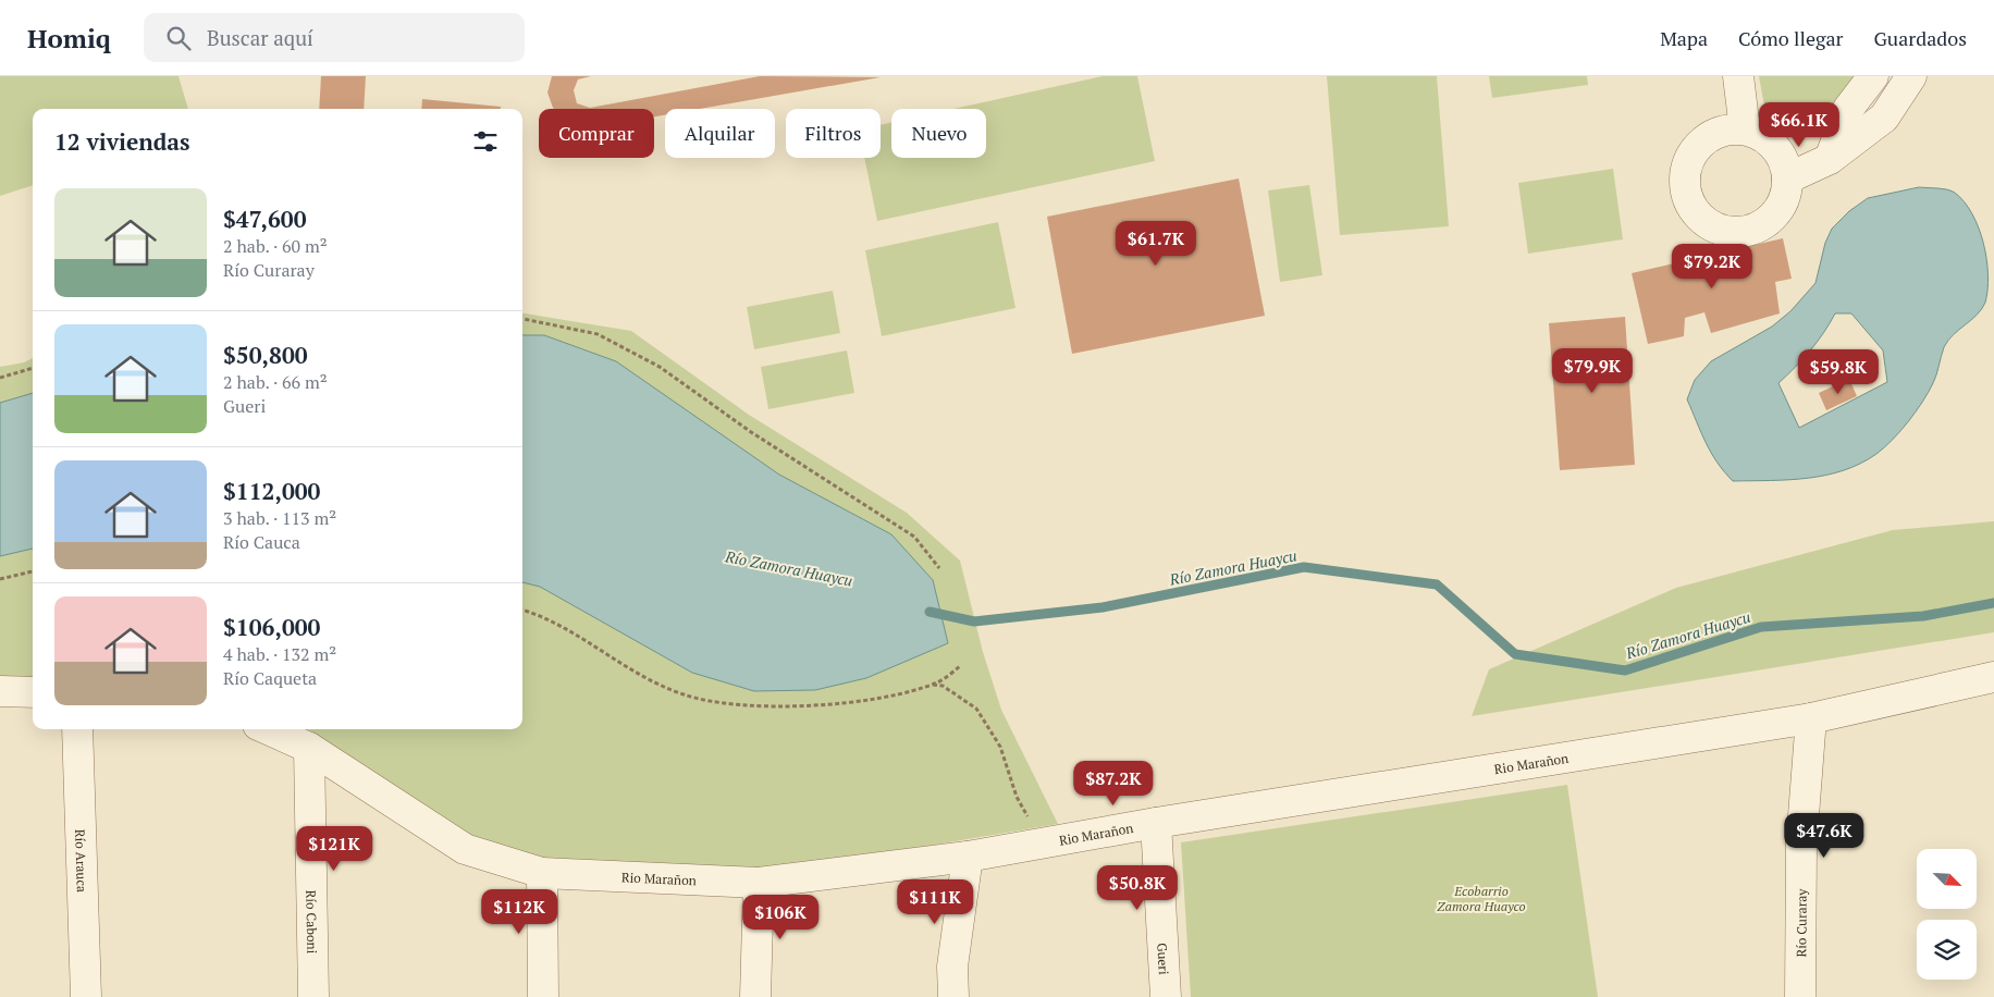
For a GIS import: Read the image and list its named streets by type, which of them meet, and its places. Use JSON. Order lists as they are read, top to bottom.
{
  "streets": {
    "street": [
      "Rio Marañon",
      "Río Arauca",
      "Río Caboni",
      "Río Curaray",
      "Gueri"
    ]
  },
  "crossings": [
    ["Rio Marañon", "Río Caboni"],
    ["Rio Marañon", "Río Curaray"],
    ["Rio Marañon", "Gueri"]
  ],
  "water": ["Río Zamora Huaycu"],
  "parks": ["Ecobarrio Zamora Huayco"],
  "north": "bottom right",
  "page": {
    "header": "Homiq",
    "search": "Buscar aquí",
    "nav": ["Mapa", "Cómo llegar", "Guardados"],
    "price": [
      "$66.1K",
      "$61.7K",
      "$79.2K",
      "$79.9K",
      "$59.8K",
      "$87.2K",
      "$47.6K",
      "$121K",
      "$50.8K",
      "$111K",
      "$112K",
      "$106K"
    ],
    "chip": [
      "Comprar",
      "Alquilar",
      "Filtros",
      "Nuevo"
    ],
    "heading": "12 viviendas",
    "list": [
      {
        "name": "$47,600",
        "note": "2 hab. · 60 m² · Río Curaray"
      },
      {
        "name": "$50,800",
        "note": "2 hab. · 66 m² · Gueri"
      },
      {
        "name": "$112,000",
        "note": "3 hab. · 113 m² · Río Cauca"
      },
      {
        "name": "$106,000",
        "note": "4 hab. · 132 m² · Río Caqueta"
      }
    ]
  }
}
